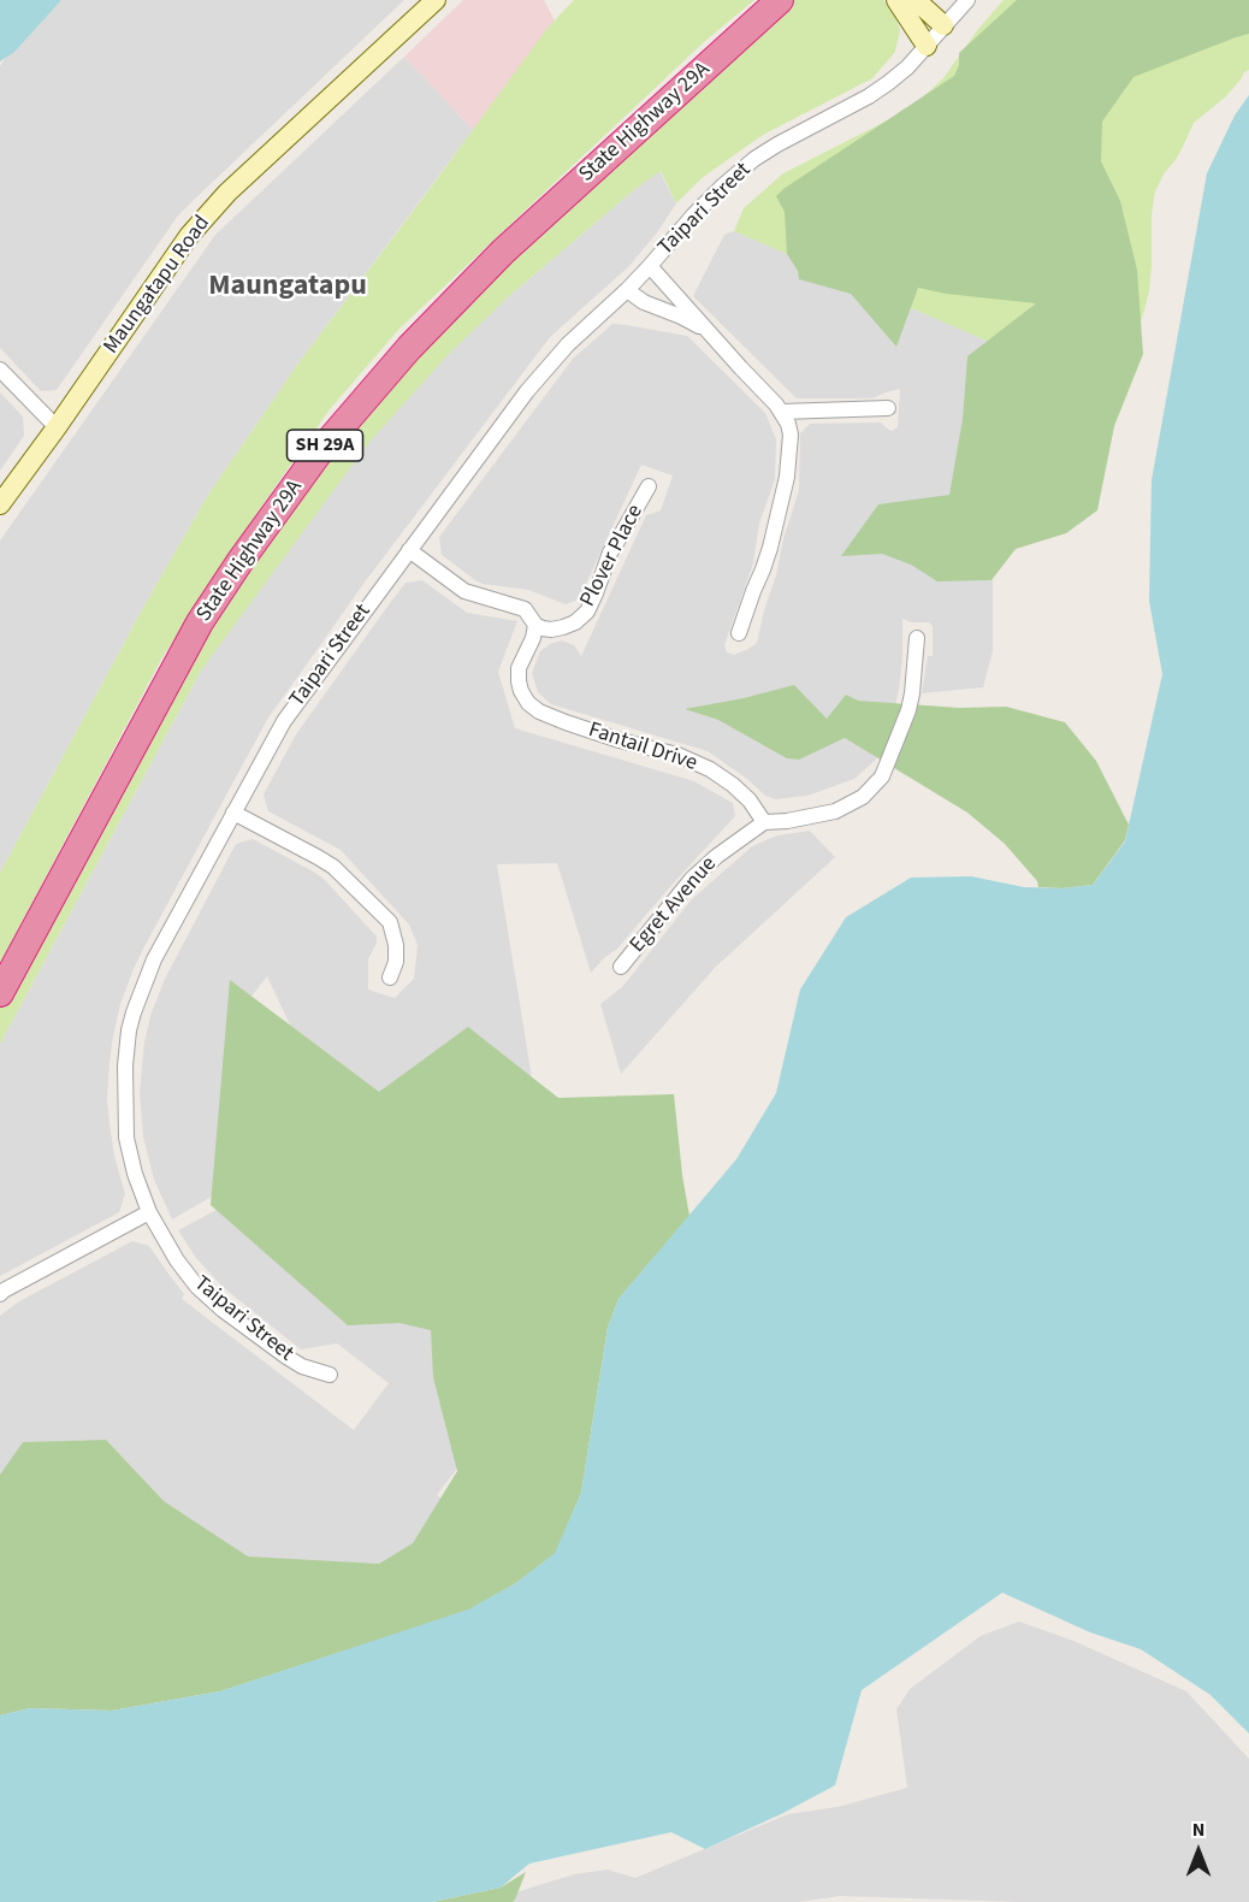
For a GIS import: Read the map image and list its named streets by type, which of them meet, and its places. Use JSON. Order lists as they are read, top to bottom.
{
  "streets": {
    "highway": ["State Highway 29A", "SH 29A"],
    "street": [
      "Taipari Street",
      "Maungatapu Road",
      "Plover Place",
      "Fantail Drive",
      "Egret Avenue"
    ]
  },
  "crossings": [
    ["Plover Place", "Fantail Drive"],
    ["Fantail Drive", "Egret Avenue"]
  ],
  "districts": ["Maungatapu"],
  "north": "top"
}
